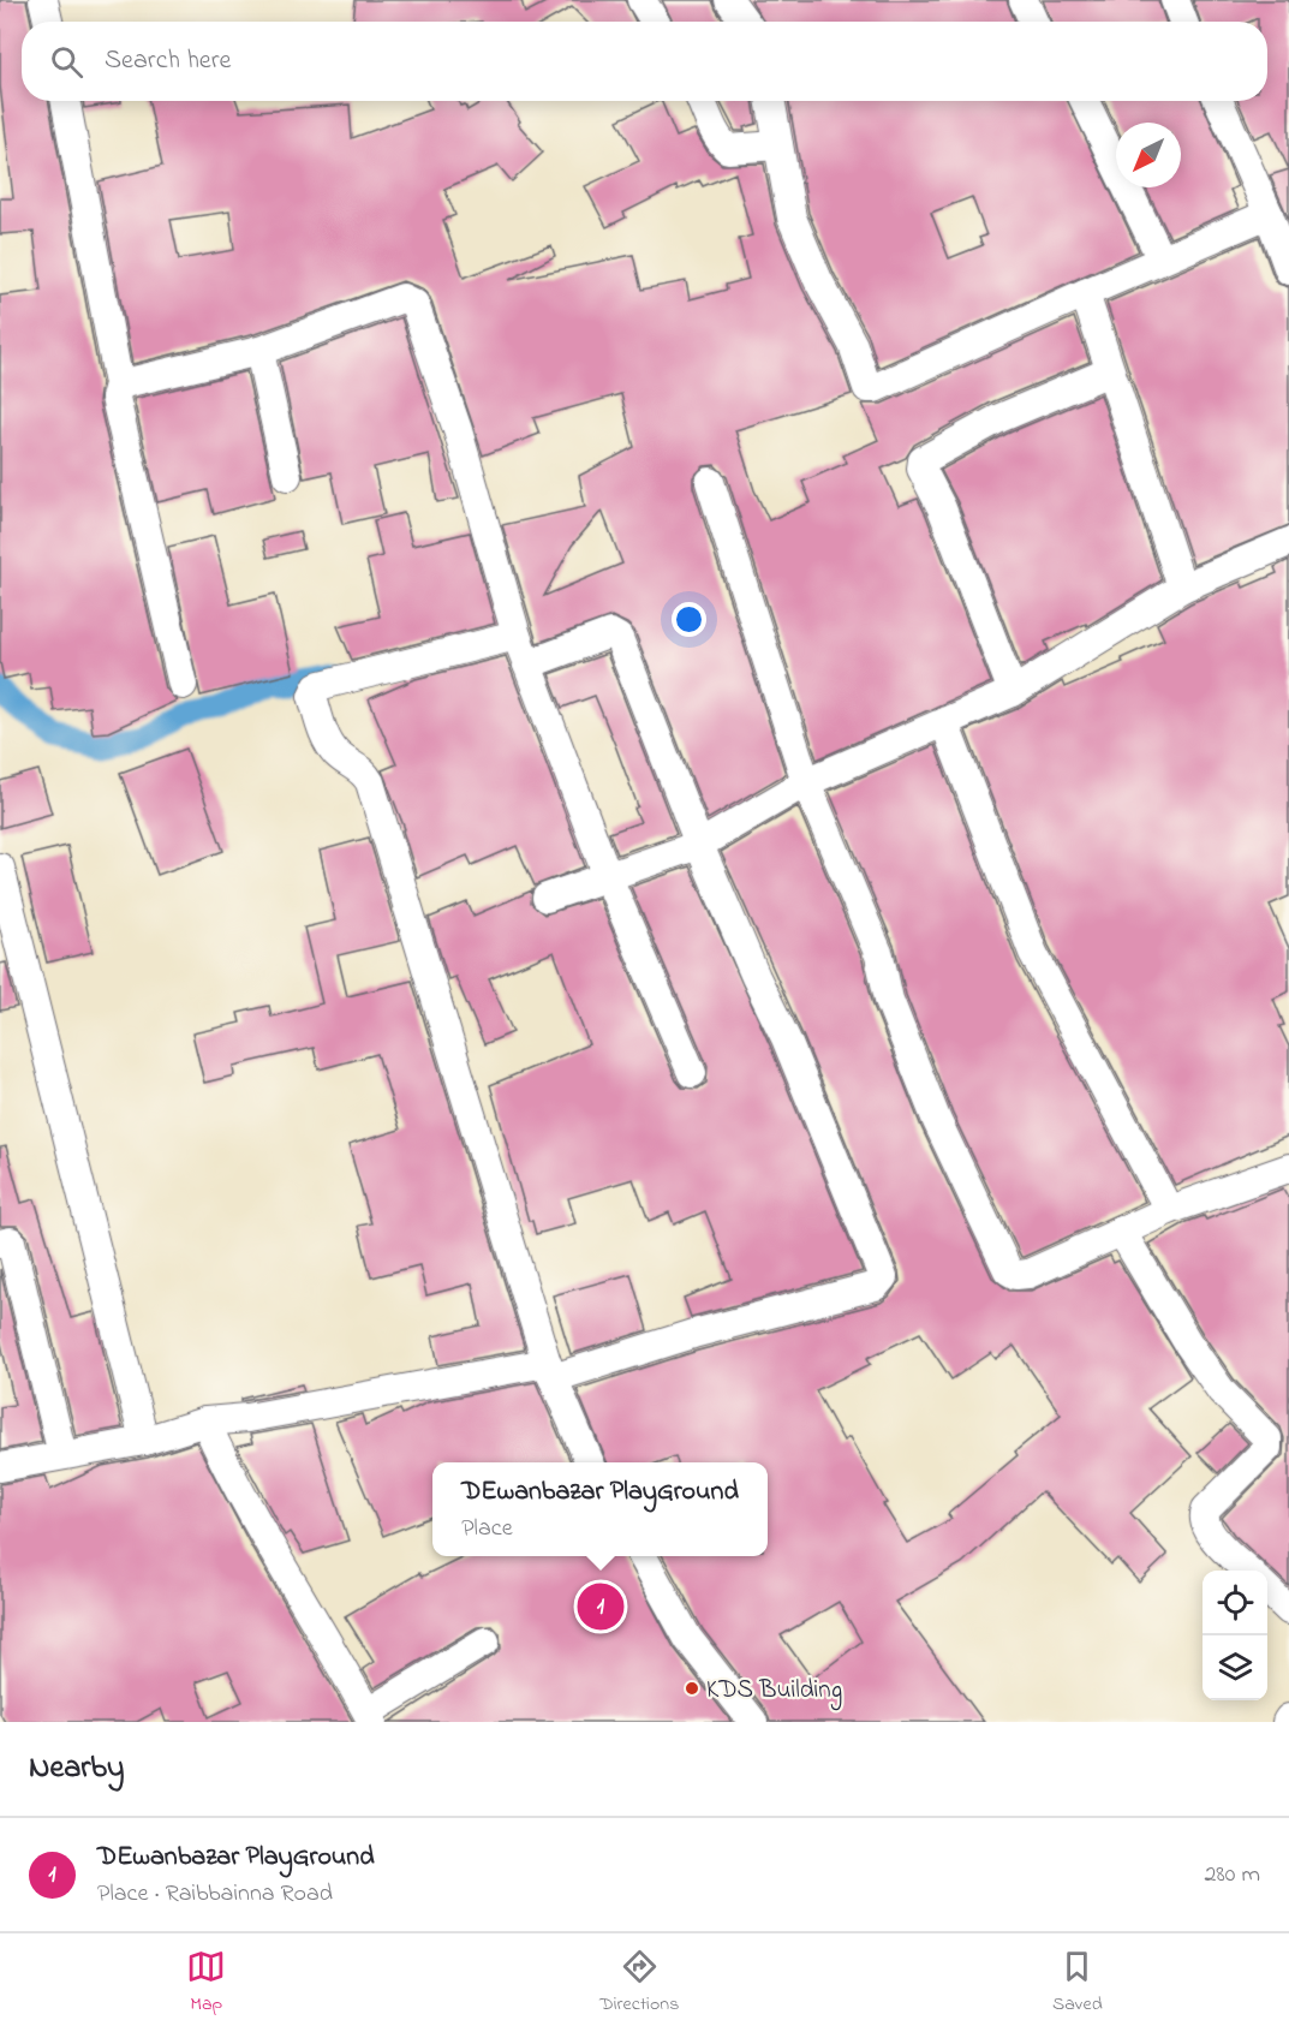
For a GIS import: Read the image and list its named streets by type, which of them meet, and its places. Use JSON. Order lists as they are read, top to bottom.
{
  "places": ["KDS Building"],
  "north": "bottom left",
  "page": {
    "search": "Search here",
    "popup": ["DEwanbazar PlayGround", "Place"],
    "pins": "1",
    "heading": "Nearby",
    "list": [
      {
        "mark": "1",
        "name": "DEwanbazar PlayGround",
        "note": "Place · Raibbainna Road",
        "value": "280 m"
      }
    ],
    "nav": ["Map", "Directions", "Saved"]
  }
}
